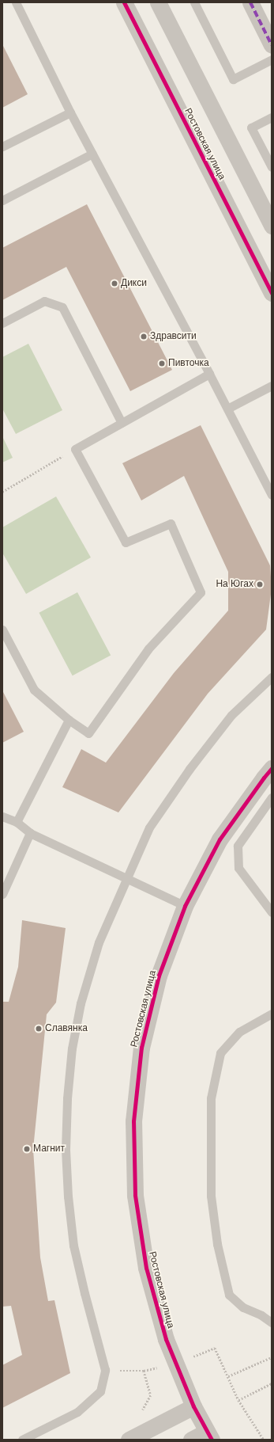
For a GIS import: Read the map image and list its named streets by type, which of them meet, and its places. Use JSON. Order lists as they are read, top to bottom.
{
  "streets": {
    "street": ["Ростовская улица"]
  },
  "places": [
    "Дикси",
    "Здравсити",
    "Пивточка",
    "На Югах",
    "Славянка",
    "Магнит"
  ]
}
